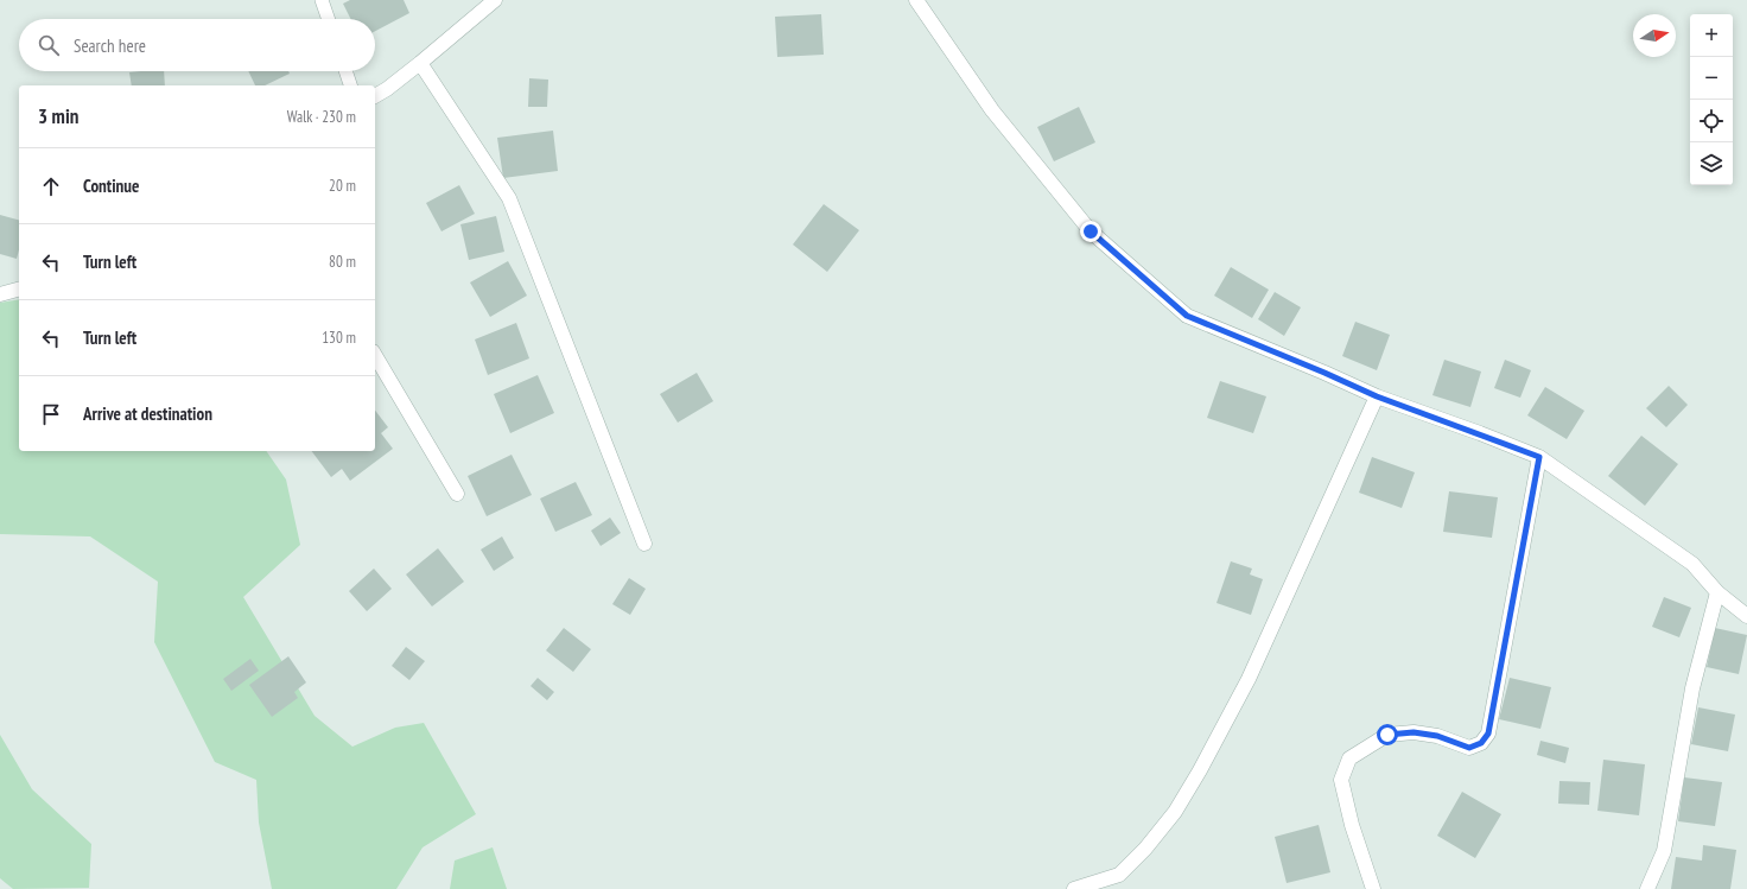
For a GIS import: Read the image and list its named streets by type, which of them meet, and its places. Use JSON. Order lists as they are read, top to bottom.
{
  "north": "right",
  "page": {
    "map_buttons": ["+", "−"],
    "search": "Search here",
    "heading": ["3 min", "Walk · 230 m"],
    "list": [
      ["Continue", "20 m"],
      ["Turn left", "80 m"],
      ["Turn left", "130 m"],
      "Arrive at destination"
    ]
  }
}
